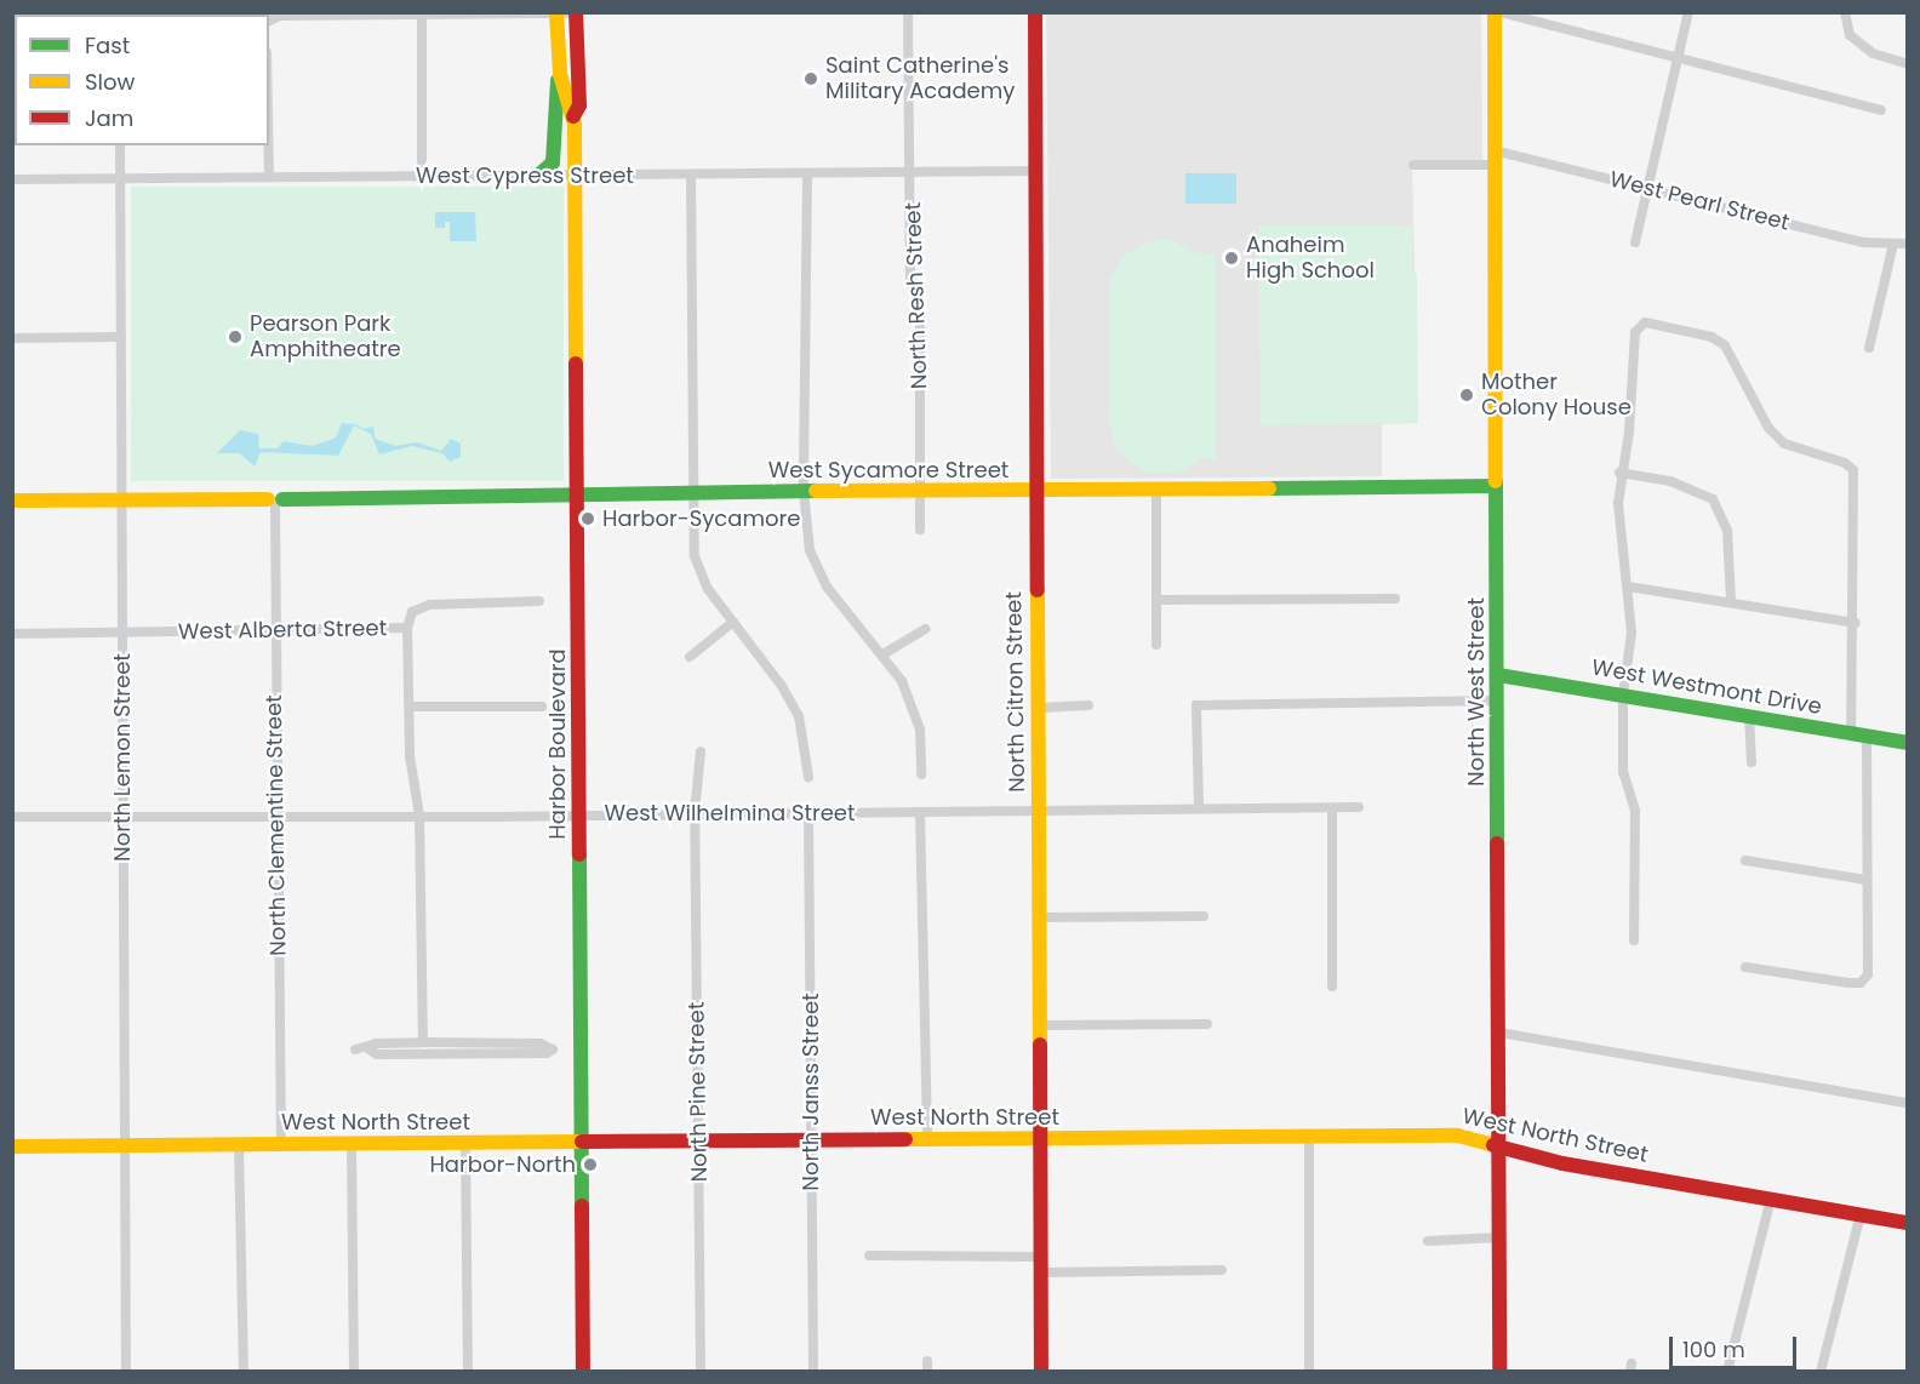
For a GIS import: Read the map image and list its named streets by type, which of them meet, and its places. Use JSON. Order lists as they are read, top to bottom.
{
  "streets": {
    "street": [
      "West Cypress Street",
      "West Pearl Street",
      "North Resh Street",
      "West Sycamore Street",
      "West Alberta Street",
      "West Westmont Drive",
      "North Citron Street",
      "North West Street",
      "Harbor Boulevard",
      "North Lemon Street",
      "West Wilhelmina Street",
      "North Clementine Street",
      "North Pine Street",
      "North Janss Street",
      "West North Street"
    ]
  },
  "crossings": [
    ["West Cypress Street", "North Resh Street"],
    ["West Cypress Street", "North Citron Street"],
    ["West Cypress Street", "Harbor Boulevard"],
    ["West Cypress Street", "North Lemon Street"],
    ["West Pearl Street", "North West Street"],
    ["North Resh Street", "West Sycamore Street"],
    ["West Sycamore Street", "North Citron Street"],
    ["West Sycamore Street", "North West Street"],
    ["West Sycamore Street", "Harbor Boulevard"],
    ["West Sycamore Street", "North Lemon Street"],
    ["West Sycamore Street", "North Clementine Street"],
    ["West Alberta Street", "North Lemon Street"],
    ["West Alberta Street", "North Clementine Street"],
    ["West Westmont Drive", "North West Street"],
    ["North Citron Street", "West Wilhelmina Street"],
    ["North Citron Street", "West North Street"],
    ["North West Street", "West North Street"],
    ["Harbor Boulevard", "West Wilhelmina Street"],
    ["Harbor Boulevard", "West North Street"],
    ["North Lemon Street", "West Wilhelmina Street"],
    ["North Lemon Street", "West North Street"],
    ["West Wilhelmina Street", "North Clementine Street"],
    ["West Wilhelmina Street", "North Pine Street"],
    ["West Wilhelmina Street", "North Janss Street"],
    ["North Clementine Street", "West North Street"],
    ["North Pine Street", "West North Street"],
    ["North Janss Street", "West North Street"]
  ],
  "places": [
    "Saint Catherine's Military Academy",
    "Anaheim High School",
    "Pearson Park Amphitheatre",
    "Mother Colony House",
    "Harbor-Sycamore",
    "Harbor-North"
  ],
  "legend": ["Fast", "Slow", "Jam"],
  "scale_bar": "100 m"
}
